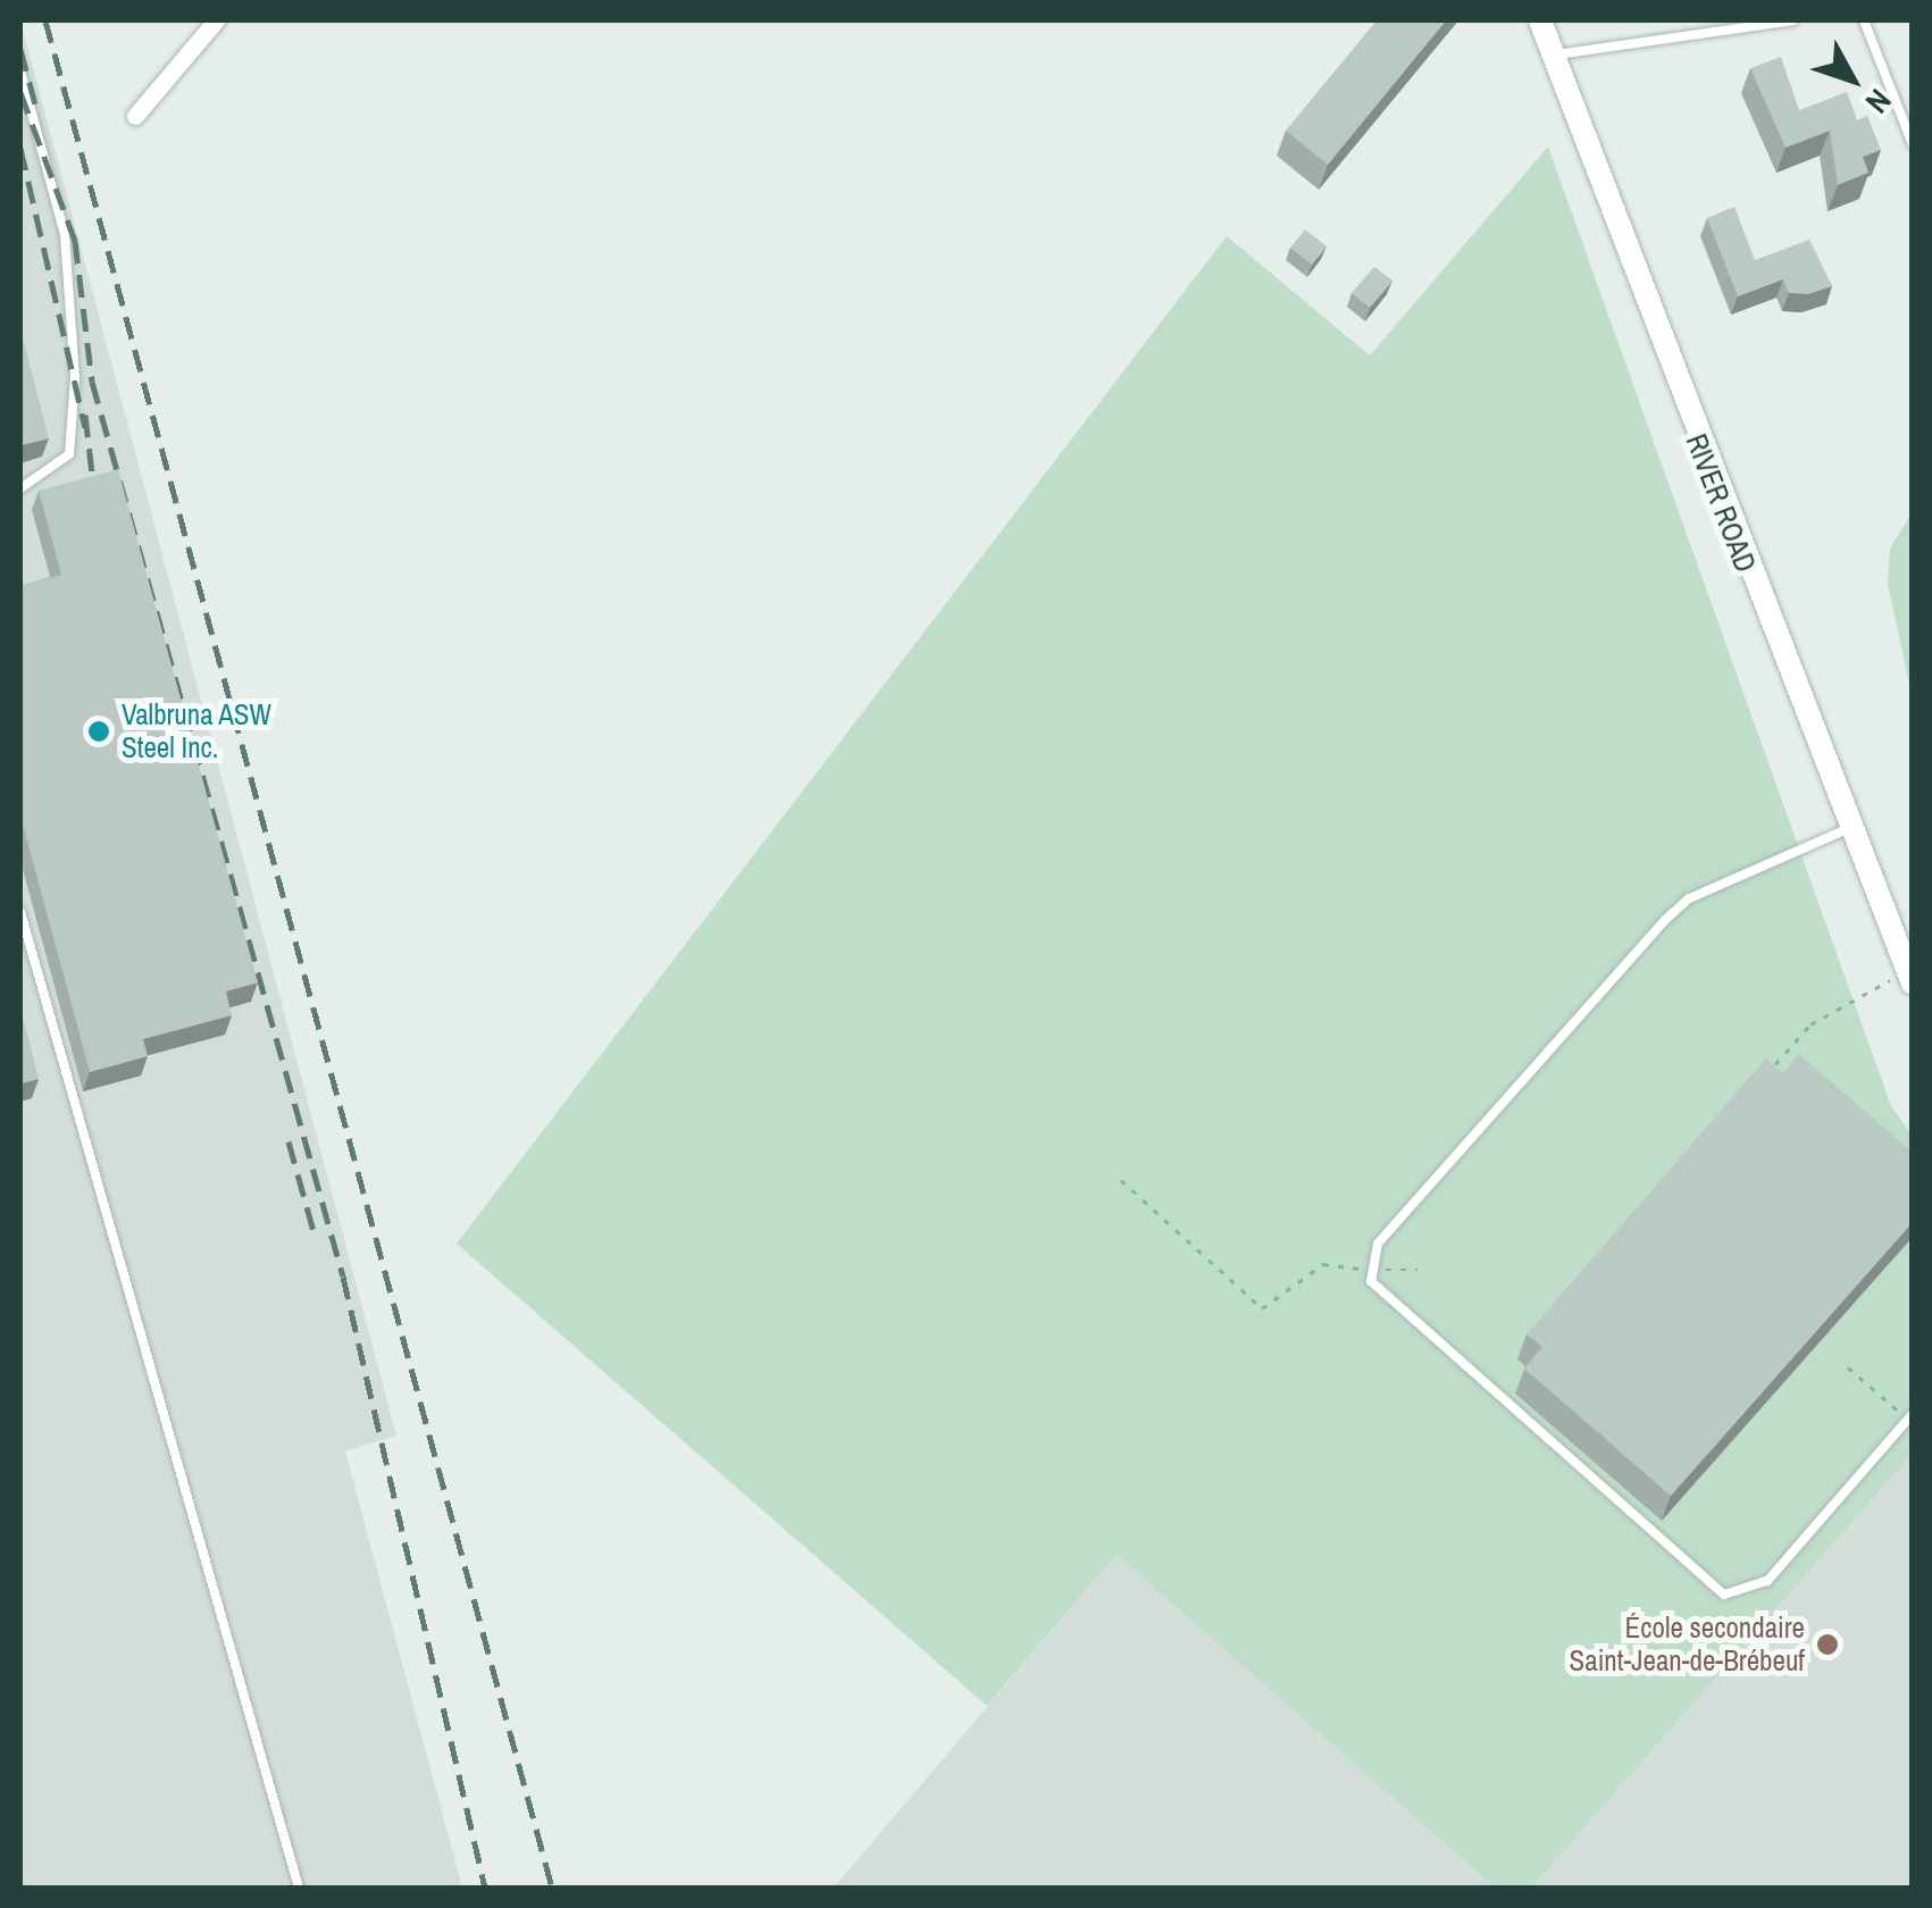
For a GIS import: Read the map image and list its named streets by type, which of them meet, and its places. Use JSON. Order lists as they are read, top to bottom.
{
  "streets": {
    "street": ["RIVER ROAD"]
  },
  "places": ["Valbruna ASW Steel Inc.", "École secondaire Saint-Jean-de-Brébeuf"],
  "north": "bottom right"
}
